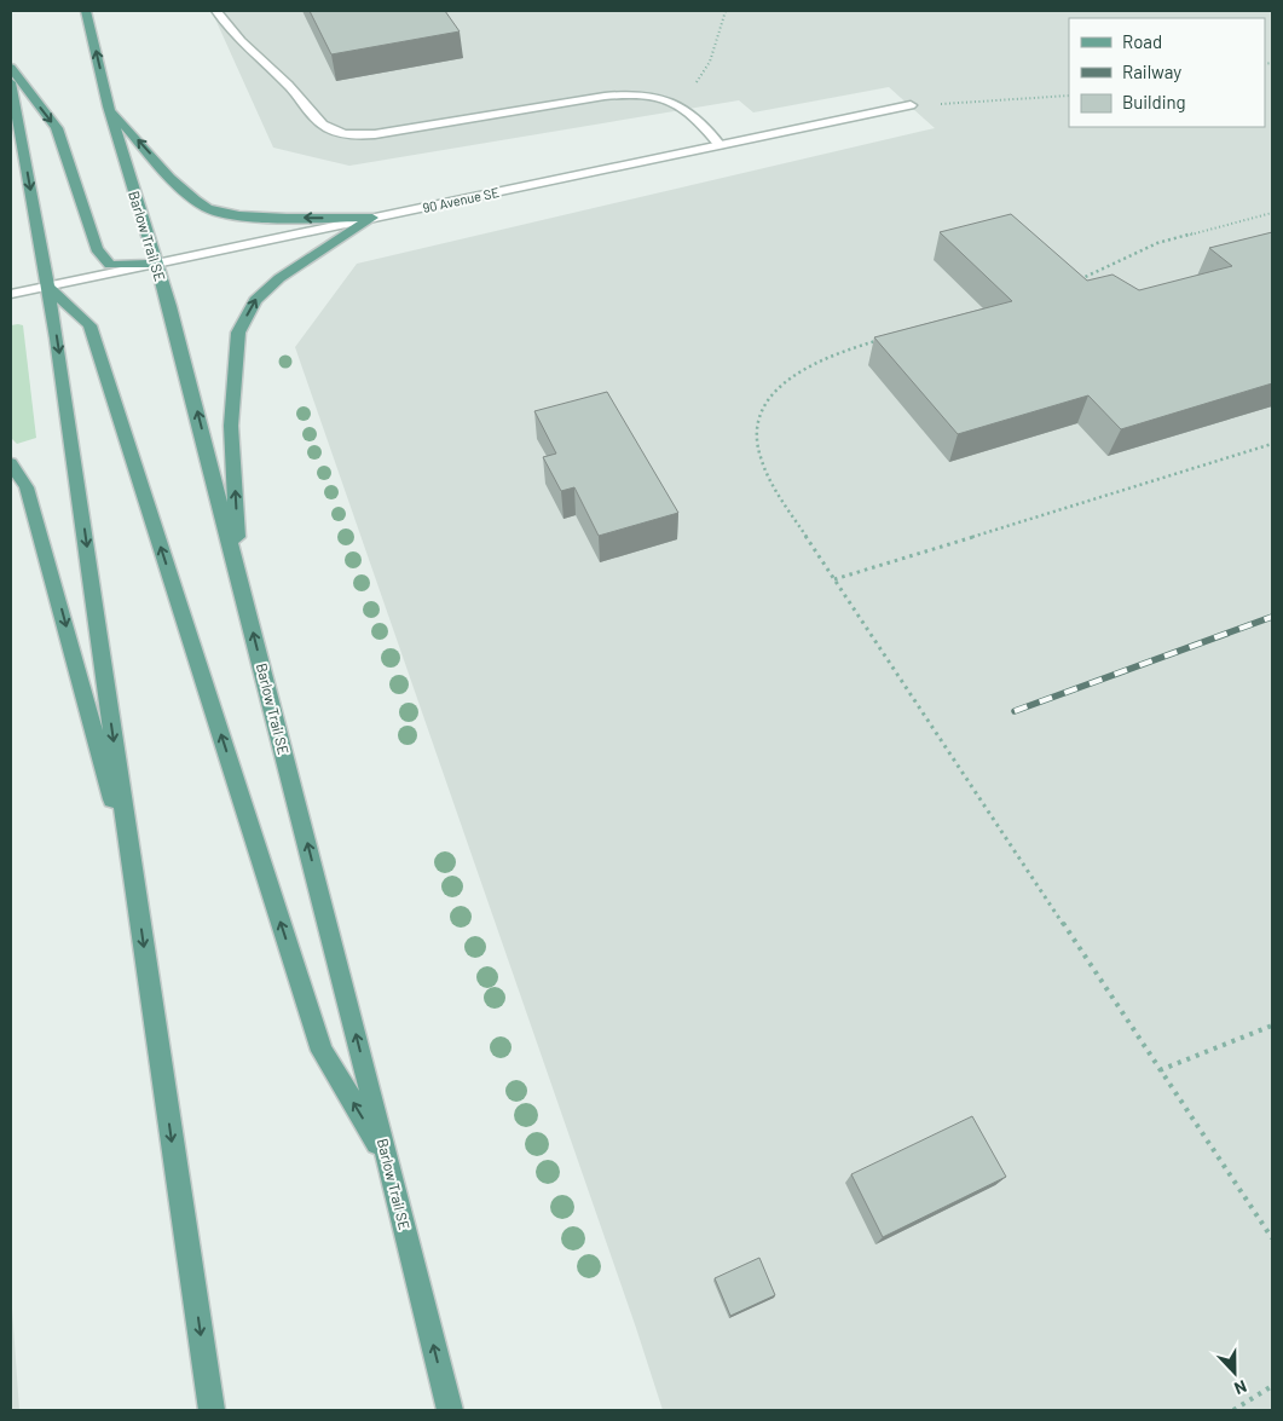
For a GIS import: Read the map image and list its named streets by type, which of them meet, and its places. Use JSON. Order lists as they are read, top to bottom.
{
  "streets": {
    "main road": ["Barlow Trail SE"],
    "street": ["90 Avenue SE"]
  },
  "crossings": [
    ["90 Avenue SE", "Barlow Trail SE"]
  ],
  "legend": ["Road", "Railway", "Building"],
  "north": "bottom"
}
